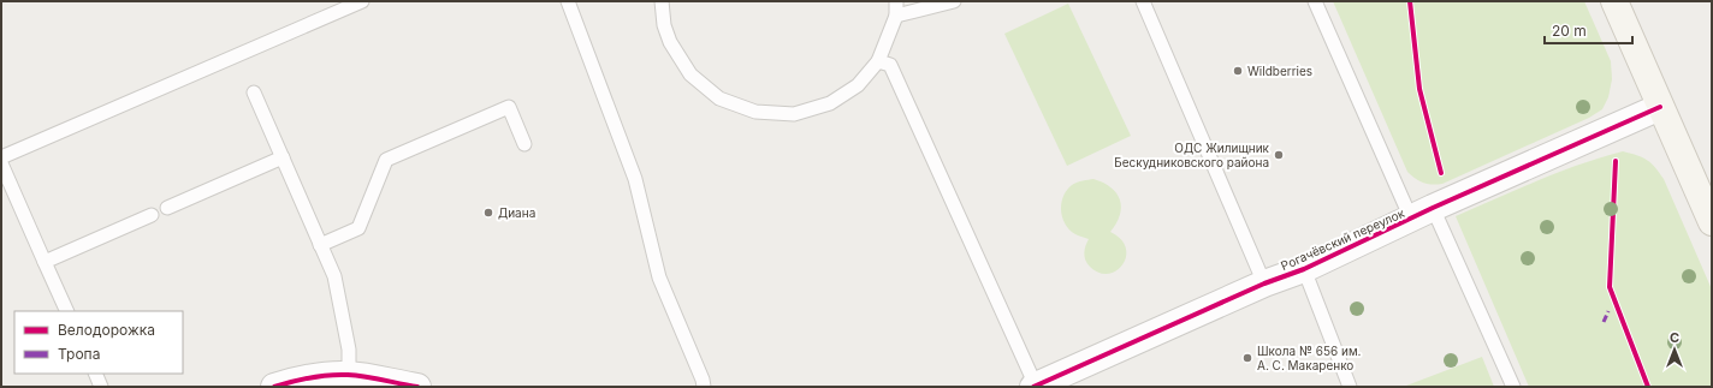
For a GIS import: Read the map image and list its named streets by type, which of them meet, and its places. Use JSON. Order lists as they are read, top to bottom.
{
  "streets": {
    "street": ["Рогачёвский переулок"]
  },
  "places": [
    "Wildberries",
    "ОДС Жилищник Бескудниковского района",
    "Диана",
    "Школа № 656 им. А. С. Макаренко"
  ],
  "legend": ["Велодорожка", "Тропа"],
  "scale_bar": "20 m",
  "north": "top"
}
